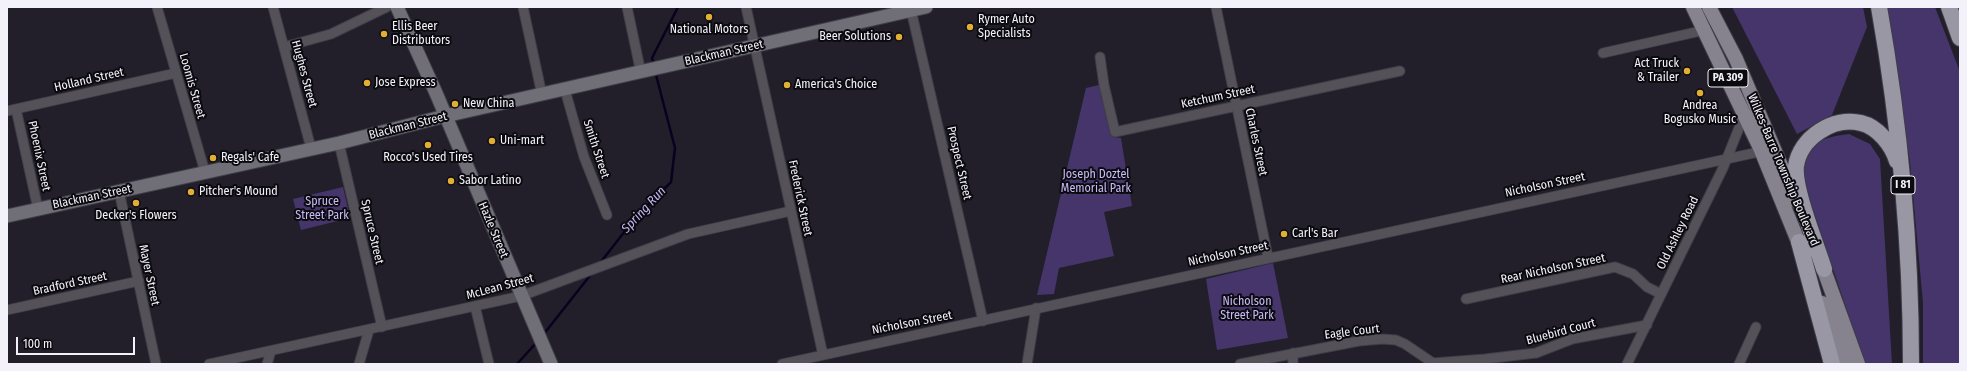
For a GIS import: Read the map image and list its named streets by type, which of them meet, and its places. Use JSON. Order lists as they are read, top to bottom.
{
  "streets": {
    "highway": ["I 81"],
    "main road": [
      "Blackman Street",
      "PA 309",
      "Wilkes-Barre Township Boulevard",
      "Hazle Street"
    ],
    "street": [
      "Hughes Street",
      "Holland Street",
      "Loomis Street",
      "Ketchum Street",
      "Charles Street",
      "Smith Street",
      "Phoenix Street",
      "Prospect Street",
      "Nicholson Street",
      "Frederick Street",
      "Spruce Street",
      "Old Ashley Road",
      "Rear Nicholson Street",
      "Mayer Street",
      "Bradford Street",
      "McLean Street",
      "Eagle Court",
      "Bluebird Court"
    ]
  },
  "crossings": [
    ["Blackman Street", "Hughes Street"],
    ["Blackman Street", "Loomis Street"],
    ["Blackman Street", "Smith Street"],
    ["Blackman Street", "Phoenix Street"],
    ["Blackman Street", "Prospect Street"],
    ["Blackman Street", "Frederick Street"],
    ["Blackman Street", "Hazle Street"],
    ["Blackman Street", "Spruce Street"],
    ["Blackman Street", "Mayer Street"],
    ["PA 309", "Wilkes-Barre Township Boulevard"],
    ["Holland Street", "Loomis Street"],
    ["Holland Street", "Phoenix Street"],
    ["Ketchum Street", "Charles Street"],
    ["Charles Street", "Nicholson Street"],
    ["Prospect Street", "Nicholson Street"],
    ["Wilkes-Barre Township Boulevard", "Nicholson Street"],
    ["Wilkes-Barre Township Boulevard", "Old Ashley Road"],
    ["Nicholson Street", "Frederick Street"],
    ["Nicholson Street", "Old Ashley Road"],
    ["Frederick Street", "McLean Street"],
    ["Hazle Street", "McLean Street"],
    ["Spruce Street", "McLean Street"],
    ["Old Ashley Road", "Rear Nicholson Street"],
    ["Old Ashley Road", "Bluebird Court"],
    ["Mayer Street", "Bradford Street"],
    ["Eagle Court", "Bluebird Court"]
  ],
  "water": ["Spring Run"],
  "parks": ["Joseph Doztel Memorial Park", "Spruce Street Park", "Nicholson Street Park"],
  "places": [
    "National Motors",
    "Rymer Auto Specialists",
    "Ellis Beer Distributors",
    "Beer Solutions",
    "Act Truck & Trailer",
    "Jose Express",
    "America's Choice",
    "Andrea Bogusko Music",
    "New China",
    "Uni-mart",
    "Rocco's Used Tires",
    "Regals' Cafe",
    "Sabor Latino",
    "Pitcher's Mound",
    "Decker's Flowers",
    "Carl's Bar"
  ],
  "scale_bar": "100 m"
}
